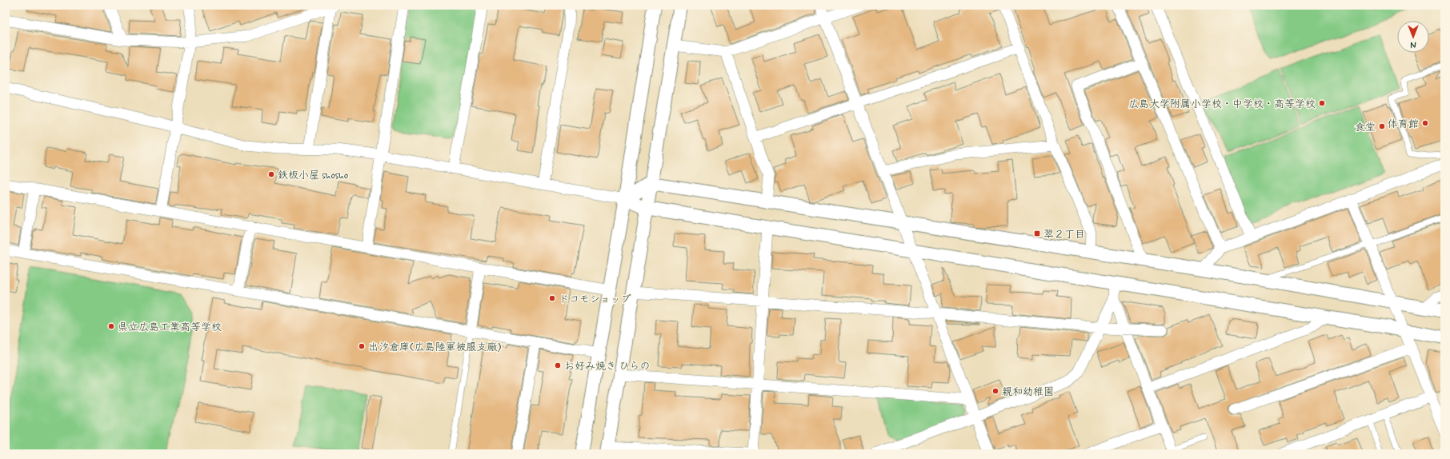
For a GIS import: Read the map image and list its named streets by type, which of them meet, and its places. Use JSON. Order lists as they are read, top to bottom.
{
  "places": {
    "other": [
      "広島大学附属小学校・中学校・高等学校",
      "体育館",
      "食堂",
      "鉄板小屋 shosho",
      "ドコモショップ",
      "県立広島工業高等学校",
      "出汐倉庫(広島陸軍被服支廠)",
      "お好み焼き ひらの",
      "親和幼稚園"
    ],
    "transit": ["翠２丁目"]
  },
  "north": "bottom"
}
